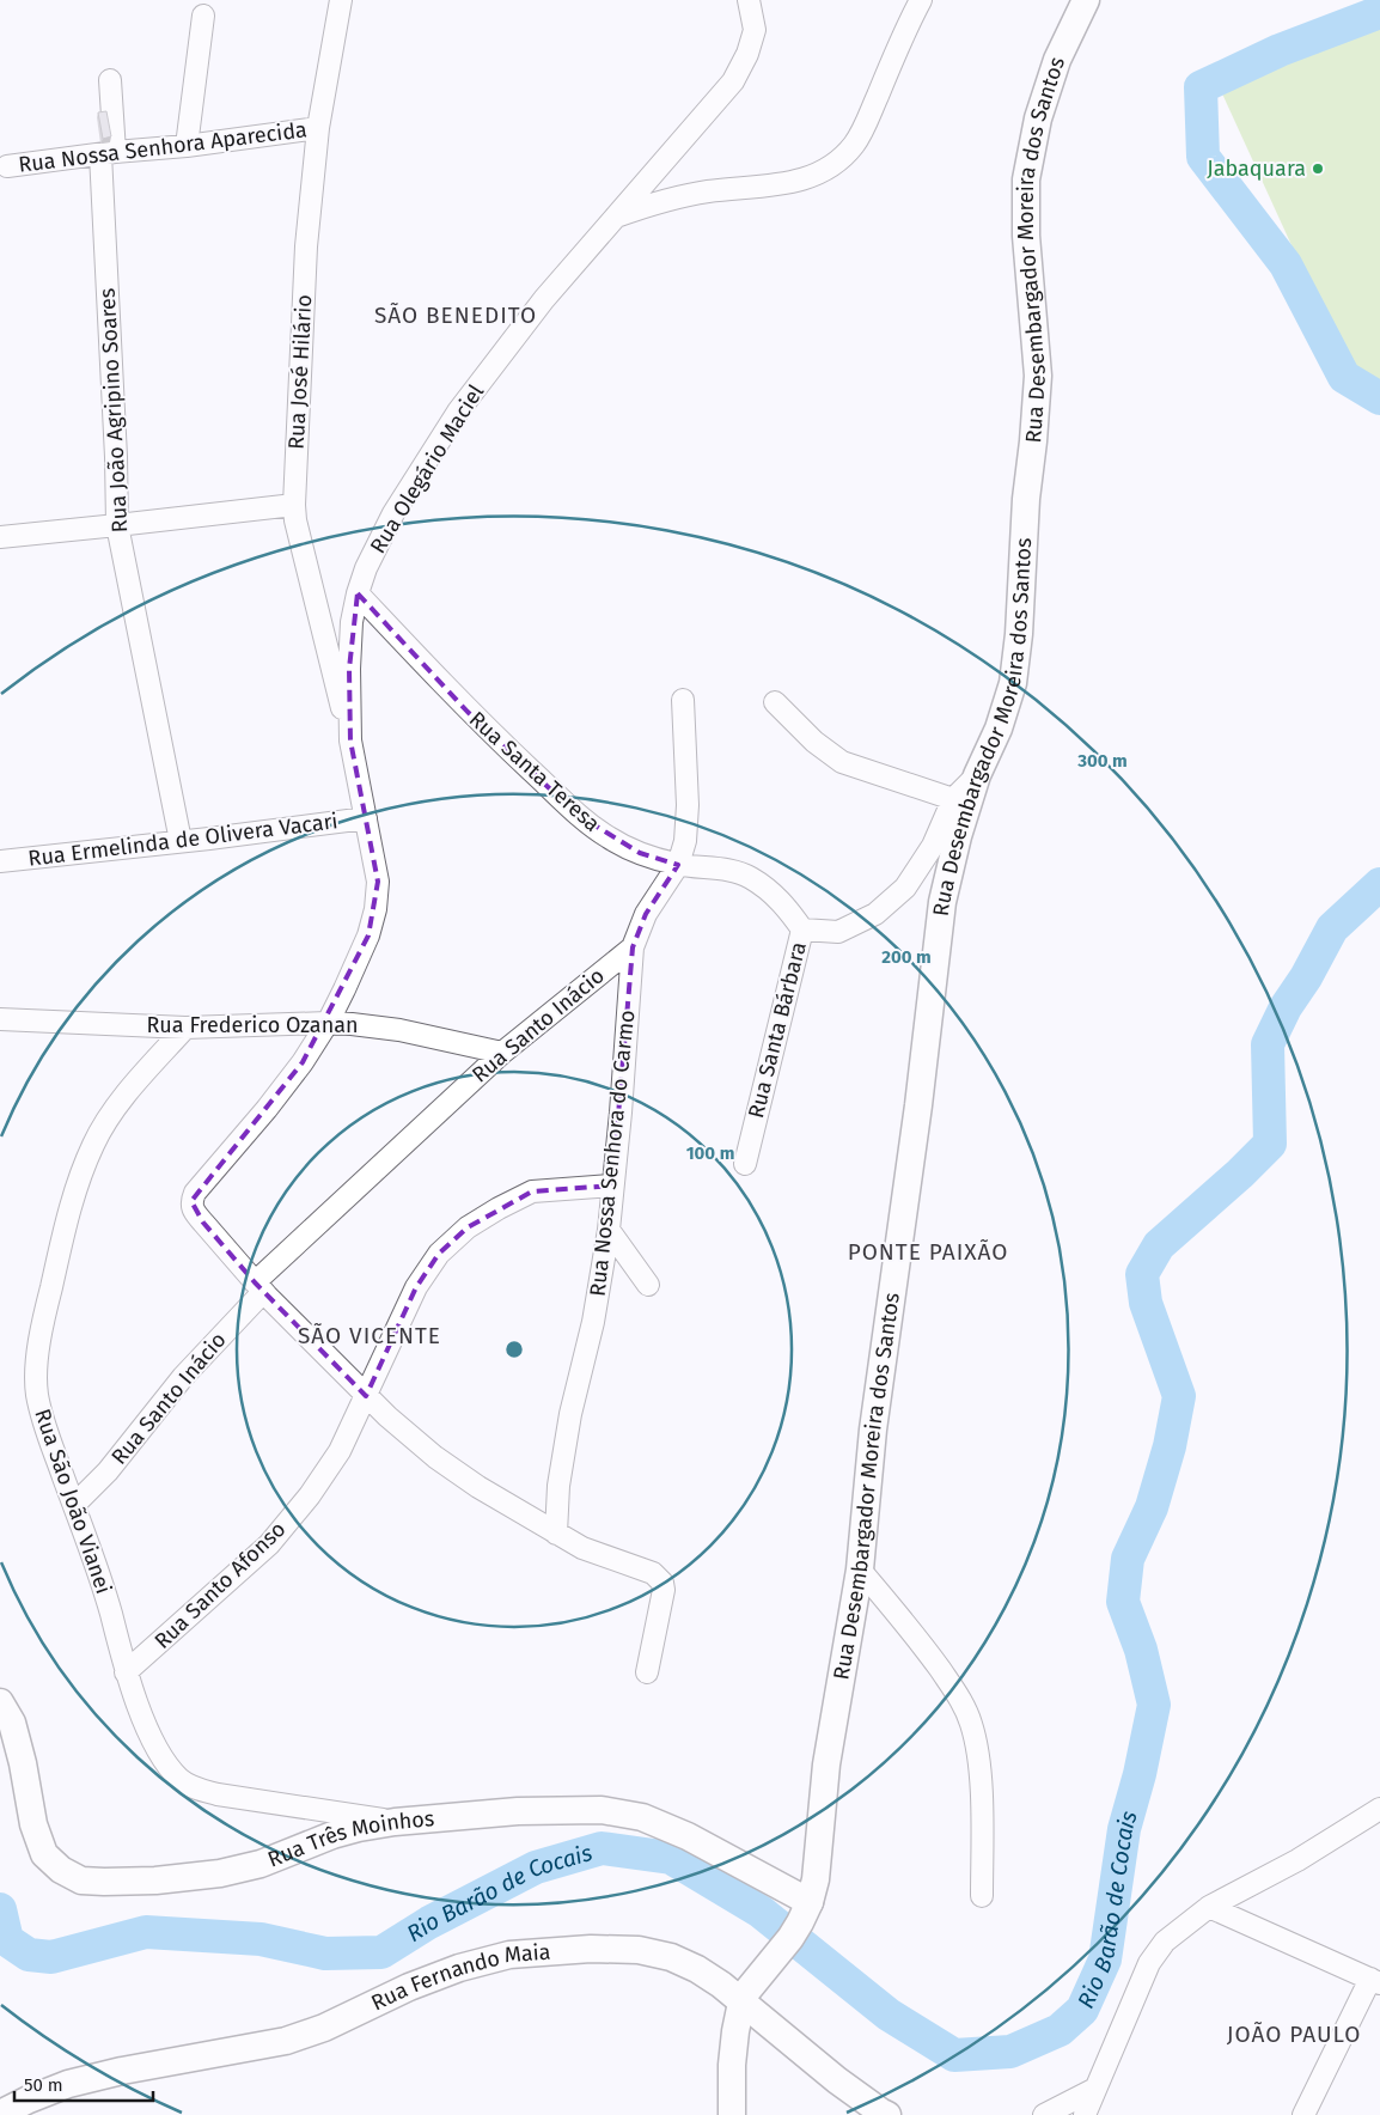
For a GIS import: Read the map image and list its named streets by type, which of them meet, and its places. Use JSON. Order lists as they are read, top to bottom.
{
  "streets": {
    "street": [
      "Rua Nossa Senhora Aparecida",
      "Rua Desembargador Moreira dos Santos",
      "Rua José Hilário",
      "Rua João Agripino Soares",
      "Rua Olegário Maciel",
      "Rua Santa Teresa",
      "Rua Ermelinda de Olivera Vacari",
      "Rua Frederico Ozanan",
      "Rua Santo Inácio",
      "Rua Santa Bárbara",
      "Rua Nossa Senhora do Carmo",
      "Rua São João Vianei",
      "Rua Santo Afonso",
      "Rua Três Moinhos",
      "Rua Fernando Maia"
    ]
  },
  "crossings": [
    ["Rua Nossa Senhora Aparecida", "Rua José Hilário"],
    ["Rua Nossa Senhora Aparecida", "Rua João Agripino Soares"],
    ["Rua Desembargador Moreira dos Santos", "Rua Três Moinhos"],
    ["Rua Desembargador Moreira dos Santos", "Rua Fernando Maia"],
    ["Rua José Hilário", "Rua Olegário Maciel"],
    ["Rua João Agripino Soares", "Rua Ermelinda de Olivera Vacari"],
    ["Rua Olegário Maciel", "Rua Santa Teresa"],
    ["Rua Olegário Maciel", "Rua Ermelinda de Olivera Vacari"],
    ["Rua Olegário Maciel", "Rua Frederico Ozanan"],
    ["Rua Olegário Maciel", "Rua Santo Inácio"],
    ["Rua Santa Teresa", "Rua Santo Inácio"],
    ["Rua Santa Teresa", "Rua Santa Bárbara"],
    ["Rua Frederico Ozanan", "Rua Santo Inácio"],
    ["Rua Frederico Ozanan", "Rua São João Vianei"],
    ["Rua Santo Inácio", "Rua Nossa Senhora do Carmo"],
    ["Rua Santo Inácio", "Rua São João Vianei"],
    ["Rua Nossa Senhora do Carmo", "Rua Santo Afonso"],
    ["Rua São João Vianei", "Rua Santo Afonso"],
    ["Rua São João Vianei", "Rua Três Moinhos"]
  ],
  "districts": [
    "SÃO BENEDITO",
    "PONTE PAIXÃO",
    "SÃO VICENTE",
    "JOÃO PAULO"
  ],
  "water": ["Rio Barão de Cocais"],
  "places": ["Jabaquara"],
  "scale_bar": "50 m",
  "rings": ["300 m", "200 m", "100 m"]
}
